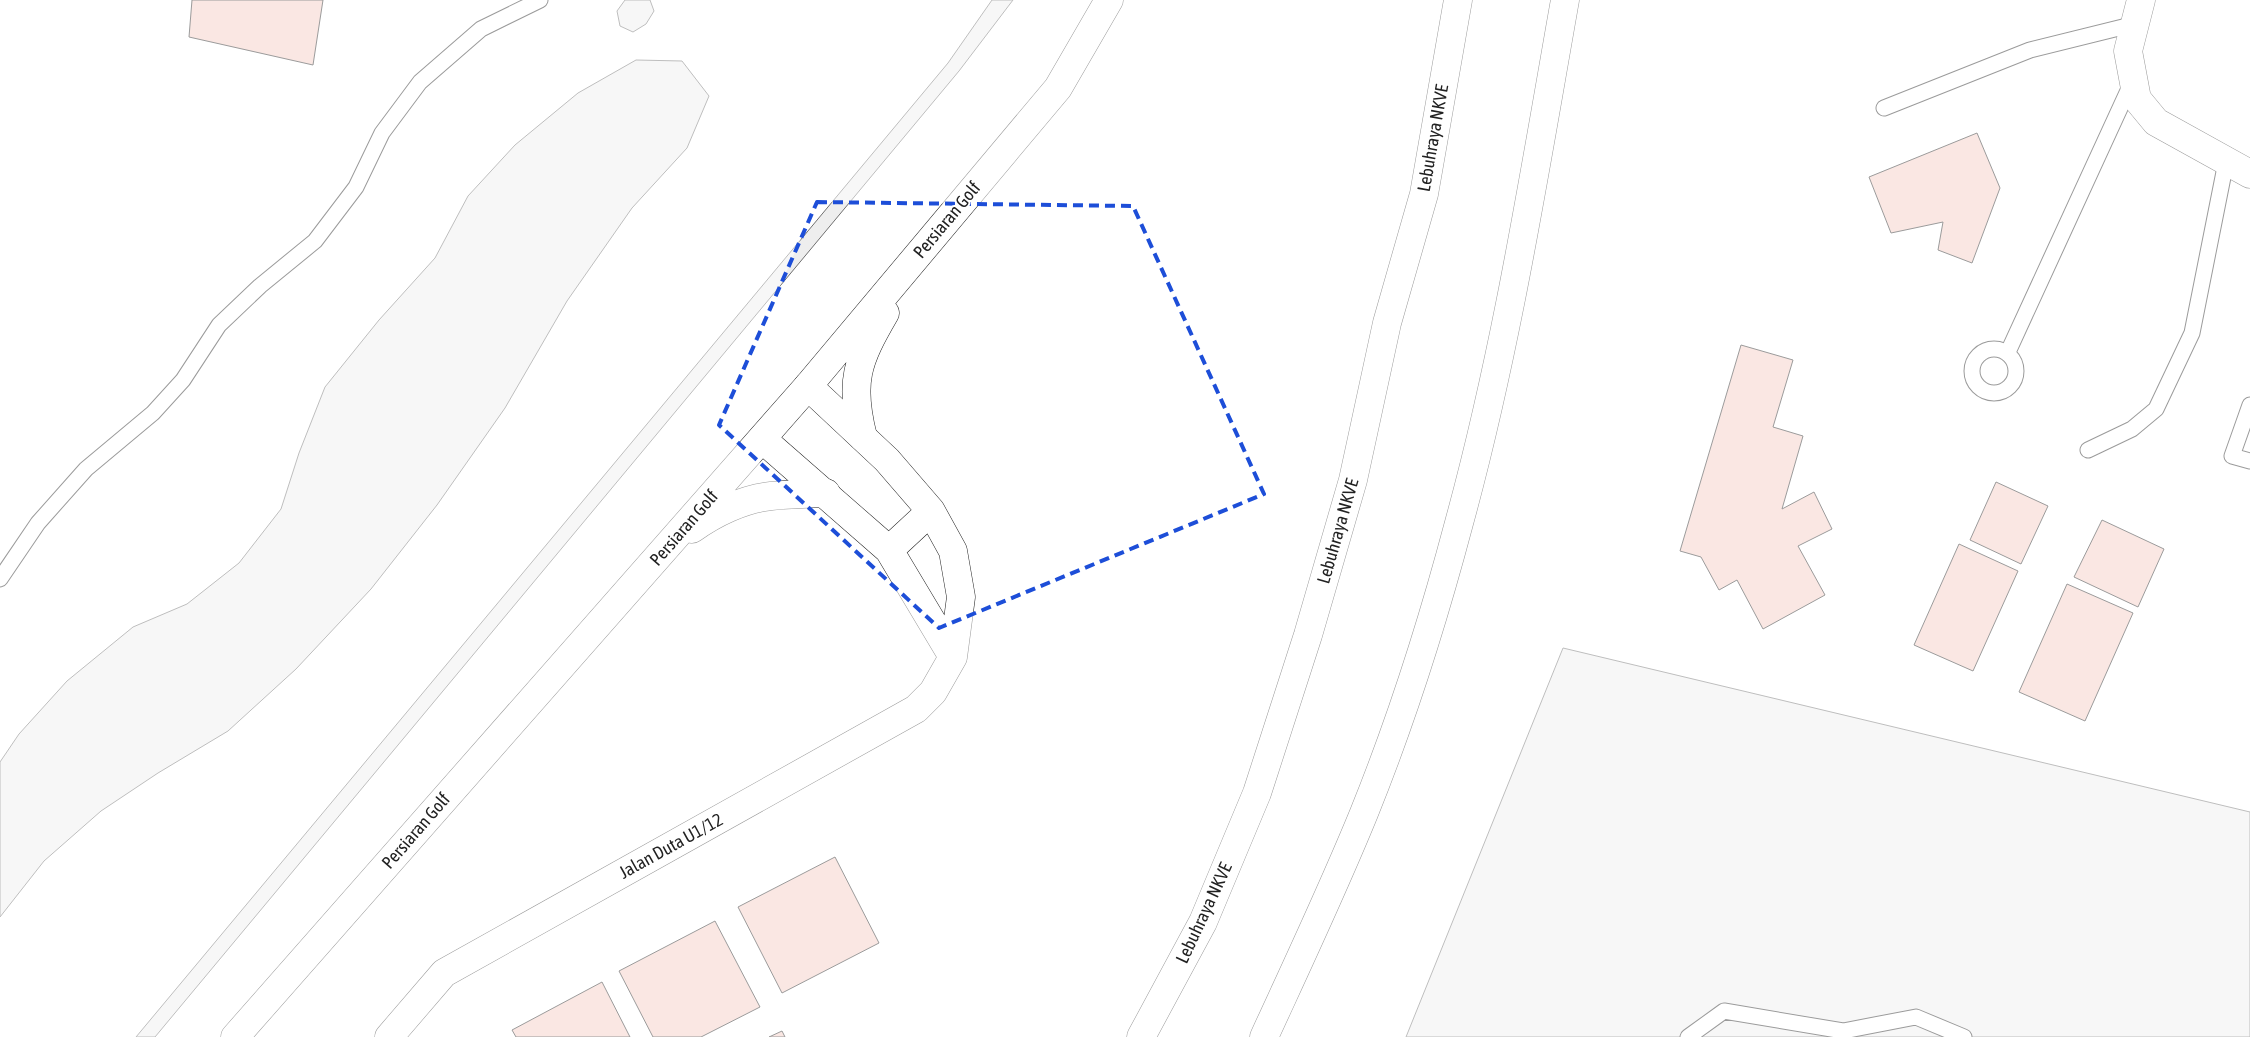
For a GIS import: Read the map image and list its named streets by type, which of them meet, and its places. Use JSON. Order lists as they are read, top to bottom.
{
  "streets": {
    "main road": ["Lebuhraya NKVE", "Persiaran Golf", "Jalan Duta U1/12"]
  }
}
